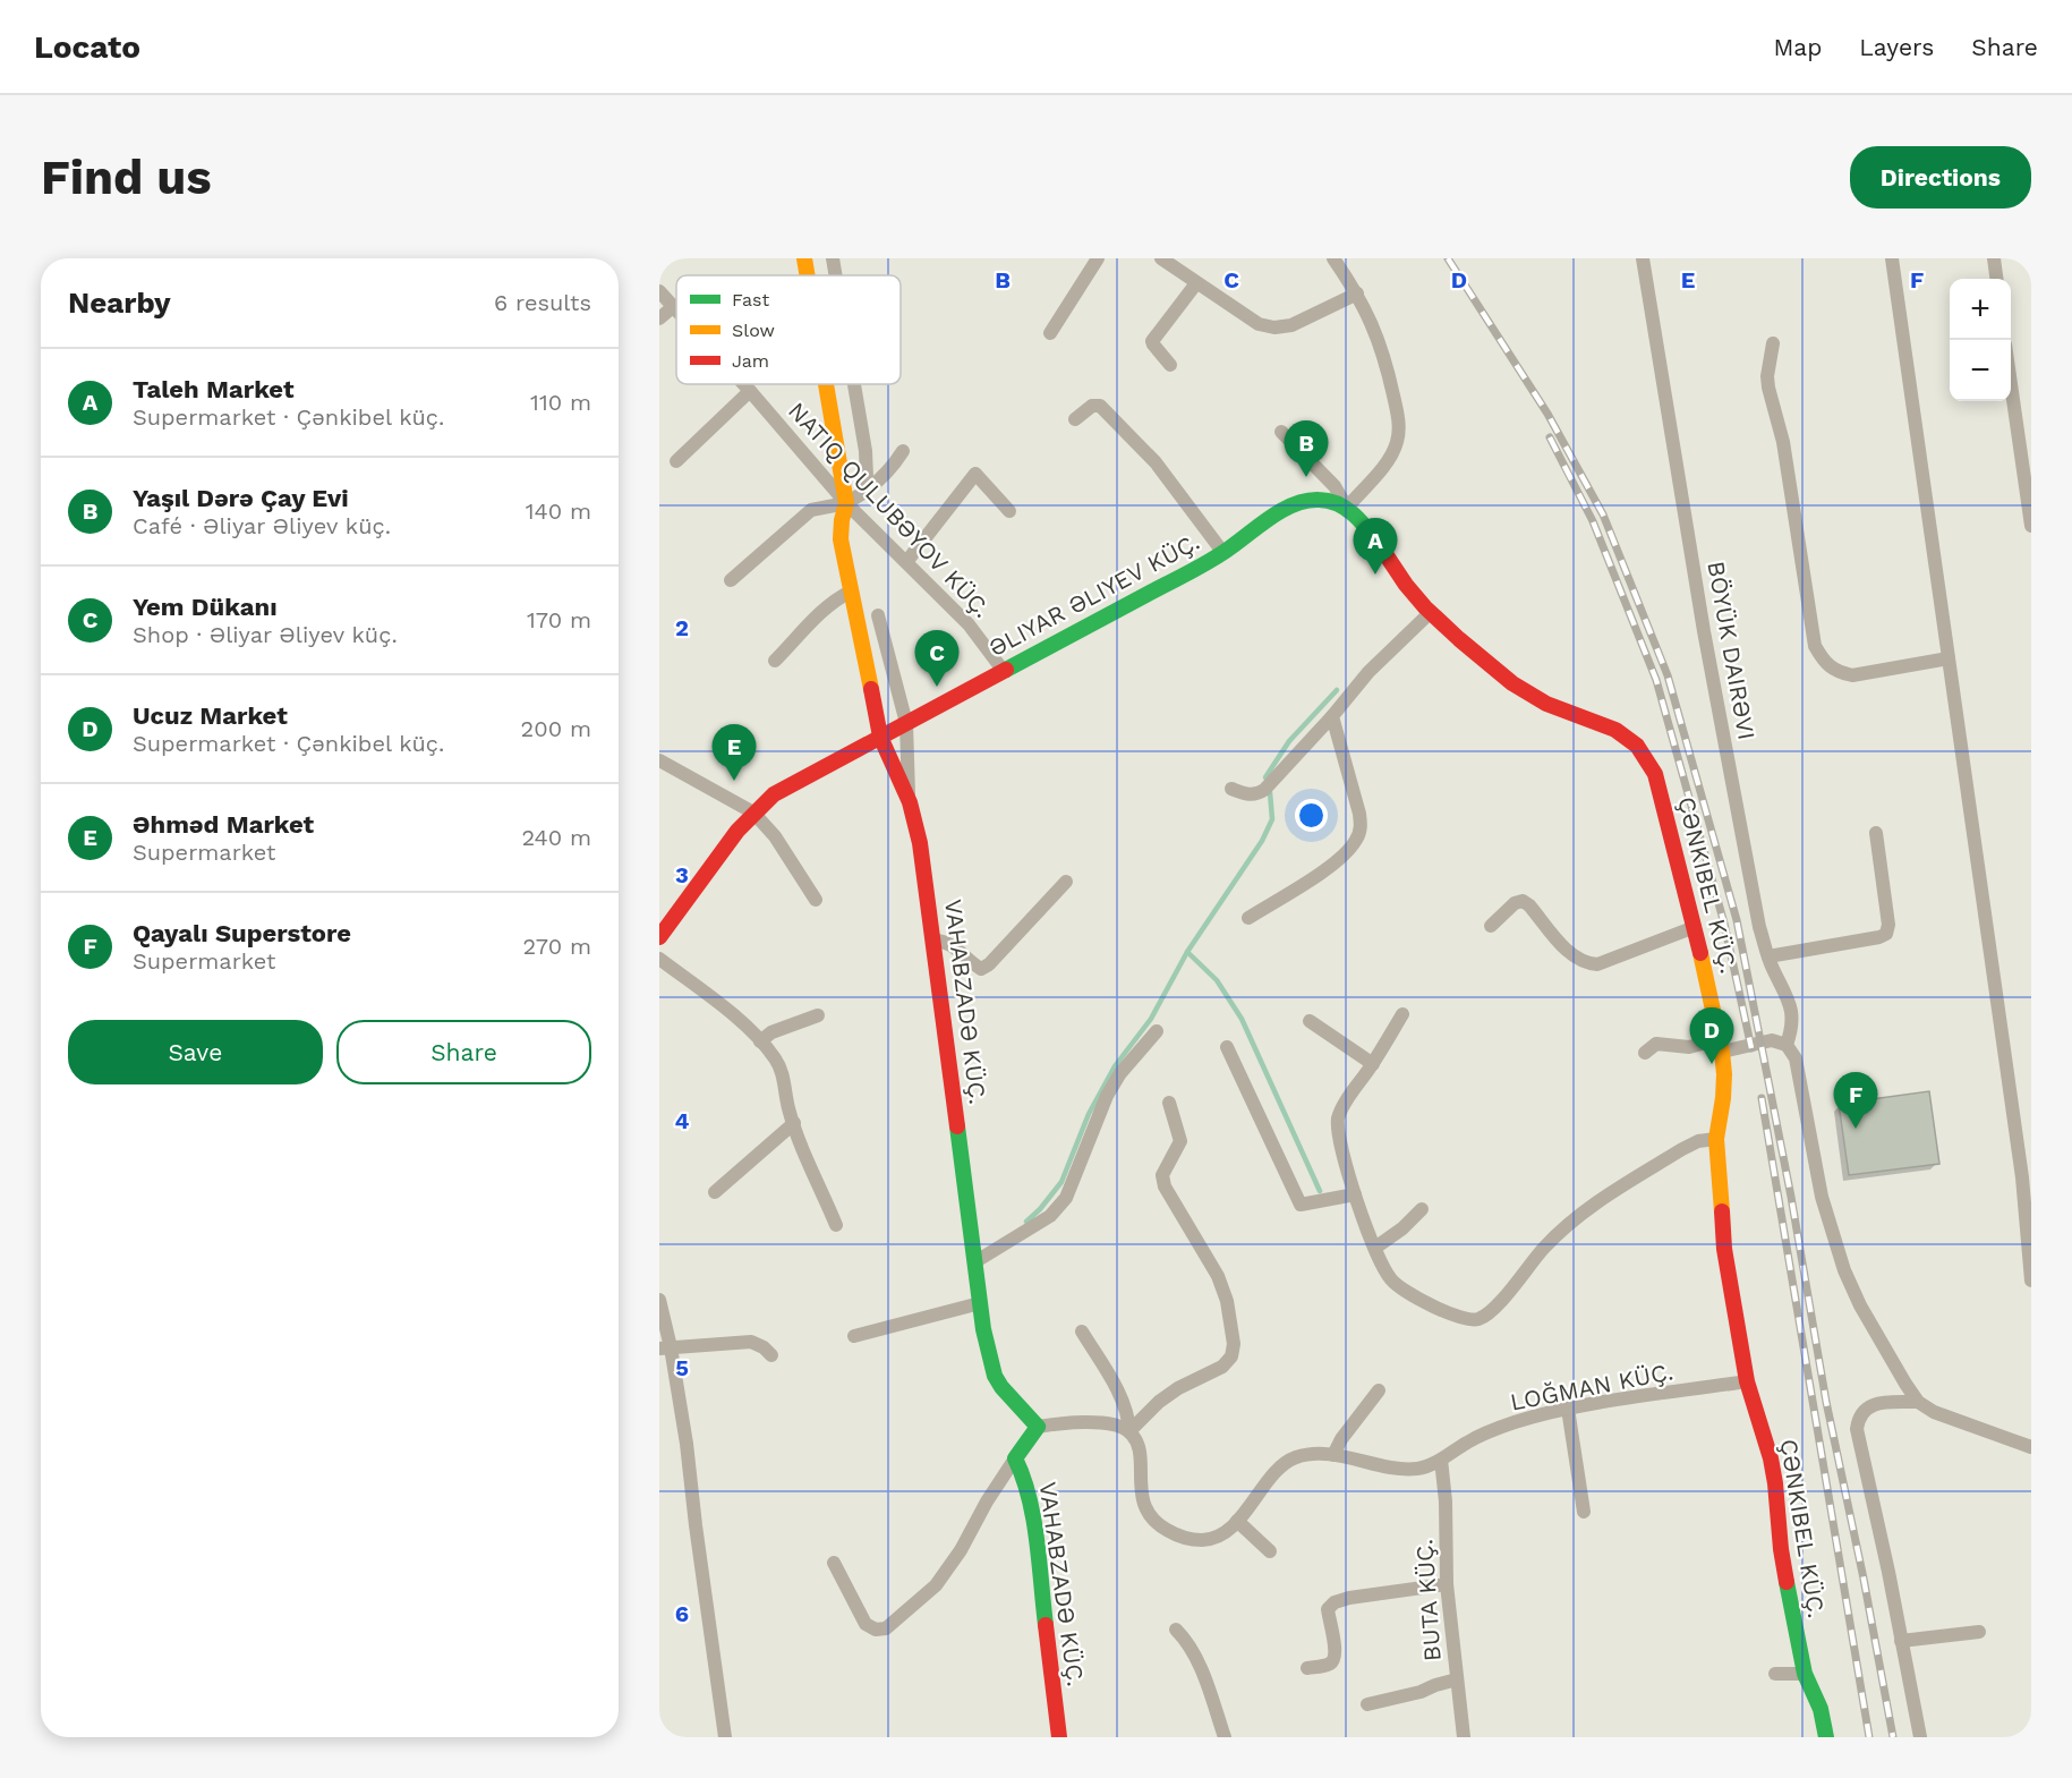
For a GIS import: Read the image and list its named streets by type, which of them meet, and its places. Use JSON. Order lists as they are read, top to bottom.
{
  "streets": {
    "street": [
      "NATIQ QULUBƏYOV KÜÇ.",
      "ƏLIYAR ƏLIYEV KÜÇ.",
      "BÖYÜK DAIRƏVI",
      "ÇƏNKIBEL KÜÇ.",
      "VAHABZADƏ KÜÇ.",
      "LOĞMAN KÜÇ.",
      "BUTA KÜÇ."
    ]
  },
  "crossings": [
    ["NATIQ QULUBƏYOV KÜÇ.", "ƏLIYAR ƏLIYEV KÜÇ."],
    ["NATIQ QULUBƏYOV KÜÇ.", "VAHABZADƏ KÜÇ."],
    ["ƏLIYAR ƏLIYEV KÜÇ.", "ÇƏNKIBEL KÜÇ."],
    ["ƏLIYAR ƏLIYEV KÜÇ.", "VAHABZADƏ KÜÇ."],
    ["ÇƏNKIBEL KÜÇ.", "LOĞMAN KÜÇ."],
    ["LOĞMAN KÜÇ.", "BUTA KÜÇ."]
  ],
  "legend": ["Fast", "Slow", "Jam"],
  "page": {
    "header": "Locato",
    "nav": ["Map", "Layers", "Share"],
    "buttons": [
      "Directions",
      ["Save", "Share"]
    ],
    "title": "Find us",
    "heading": ["Nearby", "6 results"],
    "map_buttons": ["+", "−"],
    "list": [
      {
        "mark": "A",
        "name": "Taleh Market",
        "note": "Supermarket · Çənkibel küç.",
        "value": "110 m"
      },
      {
        "mark": "B",
        "name": "Yaşıl Dərə Çay Evi",
        "note": "Café · Əliyar Əliyev küç.",
        "value": "140 m"
      },
      {
        "mark": "C",
        "name": "Yem Dükanı",
        "note": "Shop · Əliyar Əliyev küç.",
        "value": "170 m"
      },
      {
        "mark": "D",
        "name": "Ucuz Market",
        "note": "Supermarket · Çənkibel küç.",
        "value": "200 m"
      },
      {
        "mark": "E",
        "name": "Əhməd Market",
        "note": "Supermarket",
        "value": "240 m"
      },
      {
        "mark": "F",
        "name": "Qayalı Superstore",
        "note": "Supermarket",
        "value": "270 m"
      }
    ],
    "pins": [
      "B",
      "A",
      "C",
      "E",
      "D",
      "F"
    ]
  },
  "grid": {
    "columns": [
      "B",
      "C",
      "D",
      "E",
      "F"
    ],
    "rows": [
      "2",
      "3",
      "4",
      "5",
      "6"
    ]
  }
}
